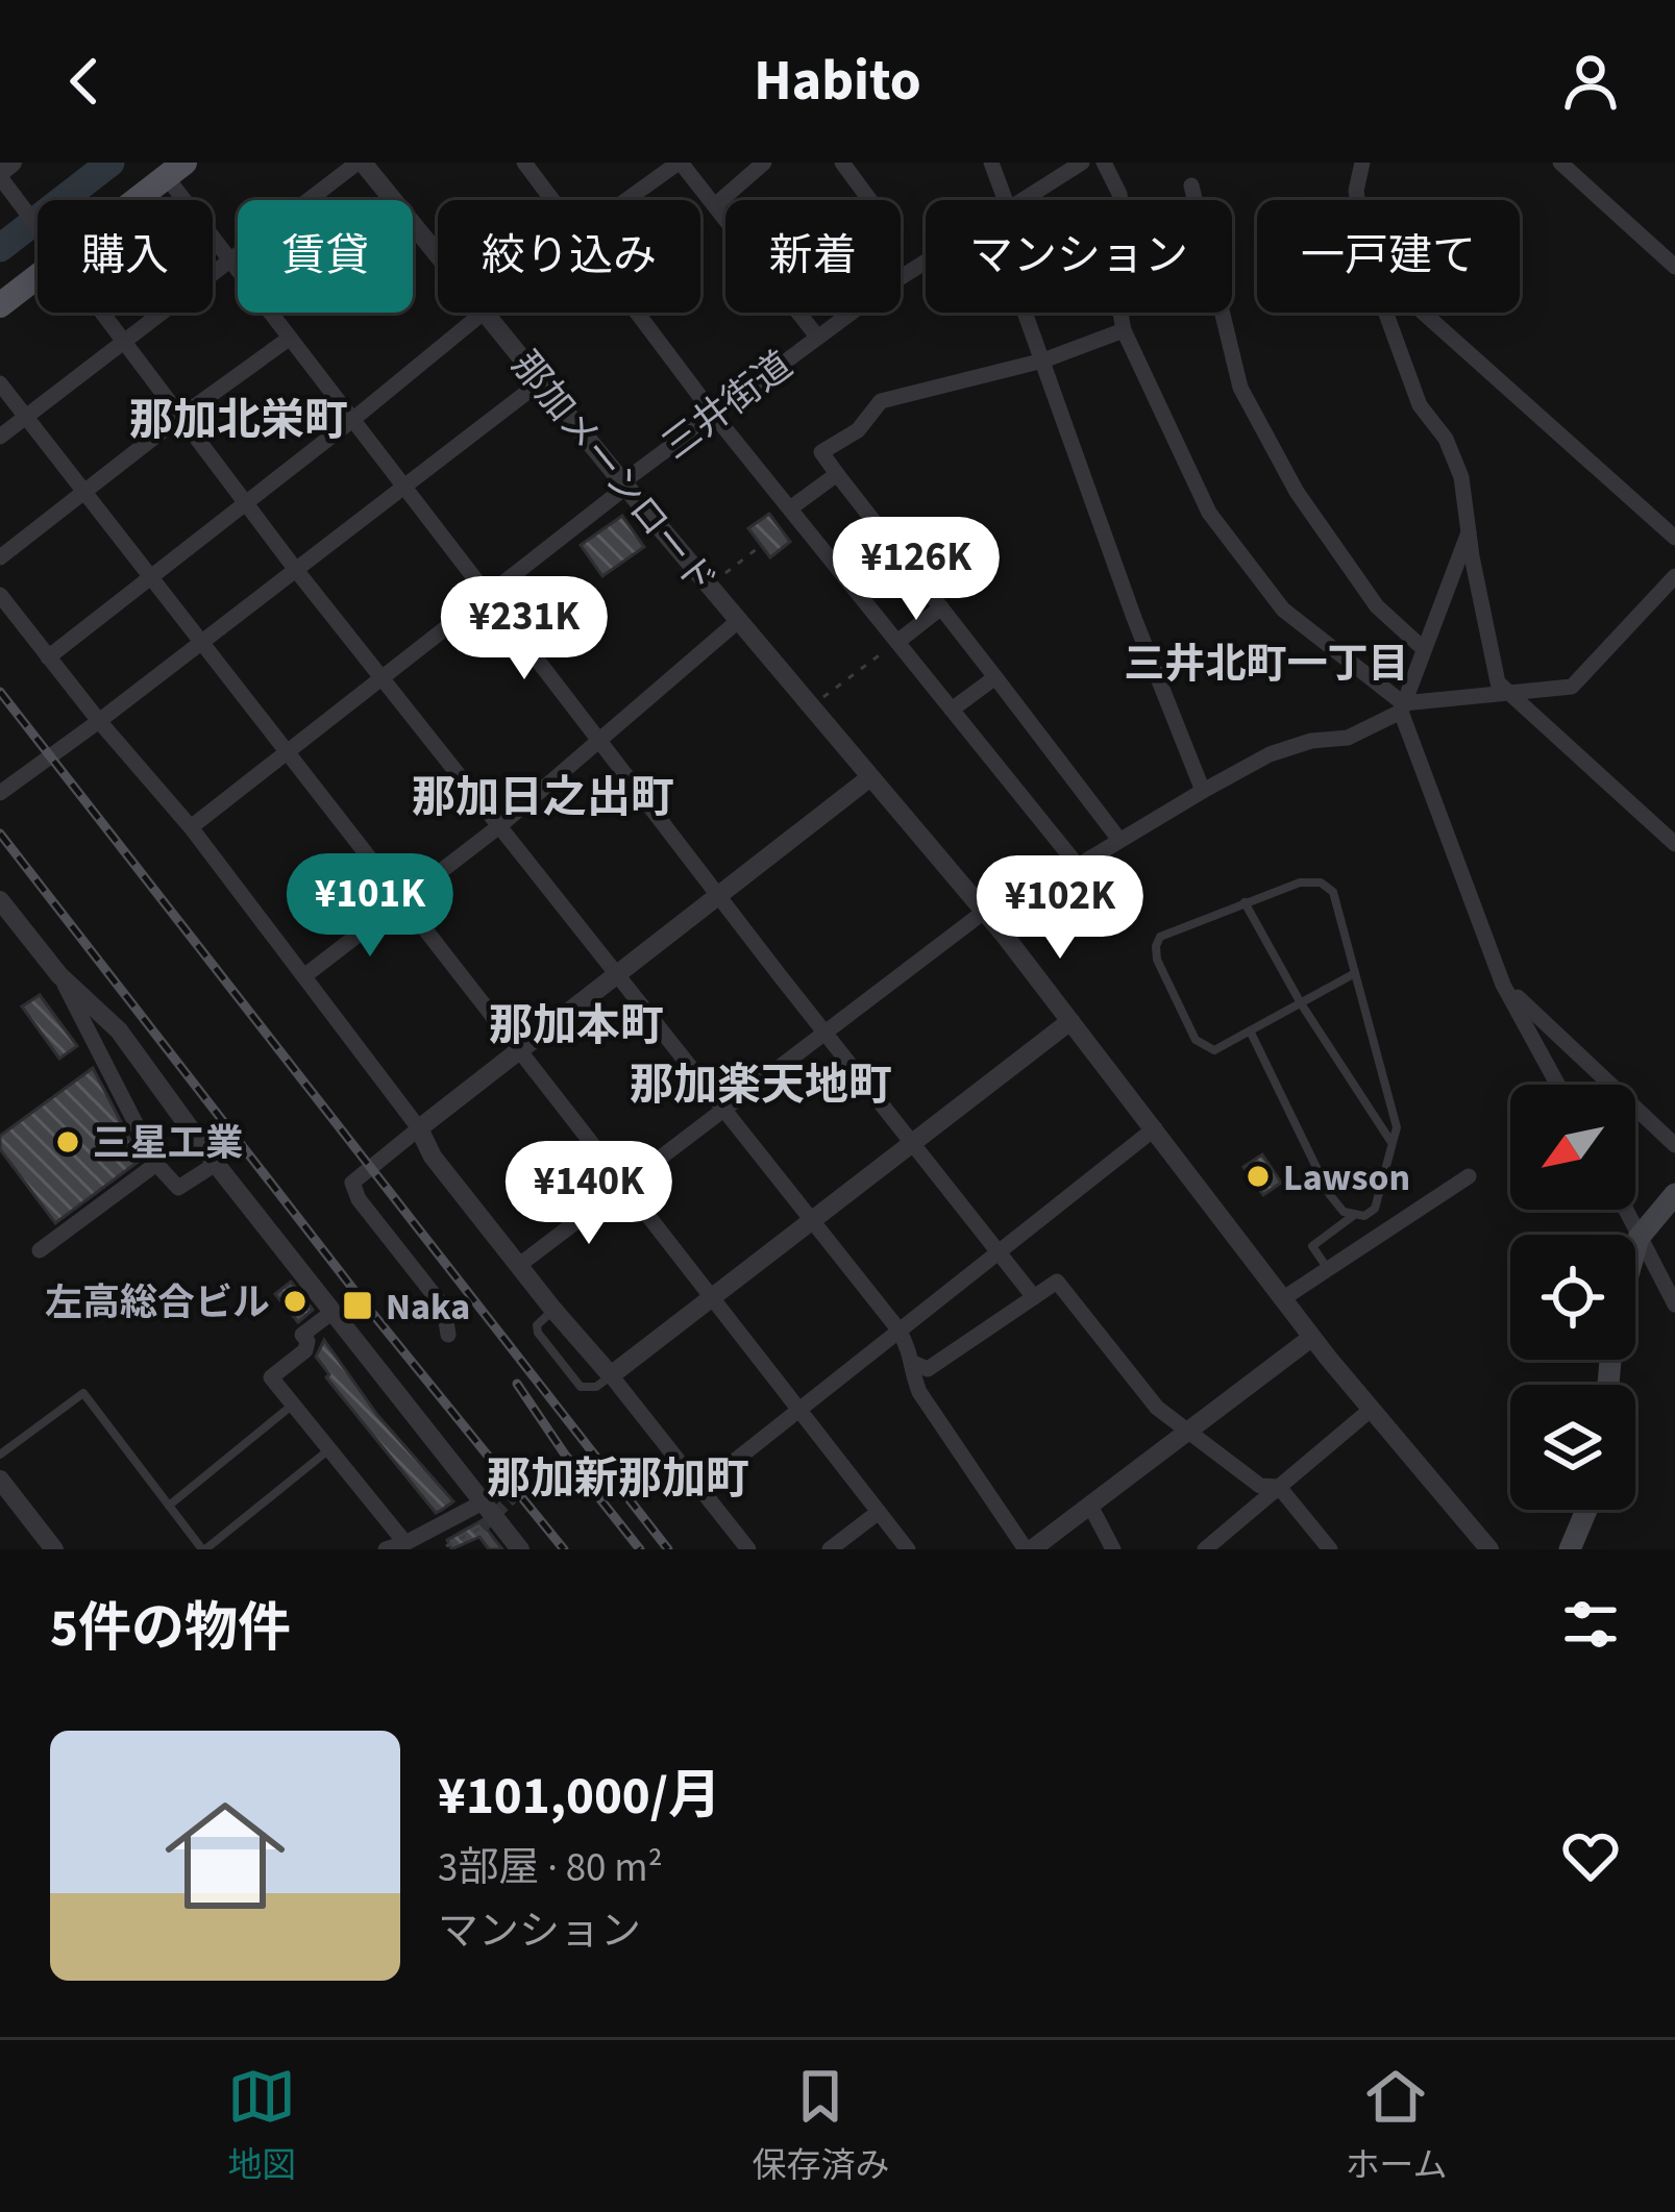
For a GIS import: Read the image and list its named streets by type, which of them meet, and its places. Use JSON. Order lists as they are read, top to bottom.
{
  "streets": {
    "street": ["三井街道", "那加メーンロード"]
  },
  "crossings": [
    ["三井街道", "那加メーンロード"]
  ],
  "districts": [
    "那加北栄町",
    "三井北町一丁目",
    "那加日之出町",
    "那加本町",
    "那加楽天地町",
    "那加新那加町"
  ],
  "places": {
    "other": ["三星工業", "Lawson", "左高総合ビル"],
    "transit": ["Naka"]
  },
  "north": "bottom left",
  "page": {
    "header": "Habito",
    "chip": [
      "購入",
      "賃貸",
      "絞り込み",
      "新着",
      "マンション",
      "一戸建て"
    ],
    "price": [
      "¥126K",
      "¥231K",
      "¥101K",
      "¥102K",
      "¥140K"
    ],
    "heading": "5件の物件",
    "list": [
      {
        "name": "¥101,000/月",
        "note": "3部屋 · 80 m² · マンション"
      }
    ],
    "tabs": ["地図", "保存済み", "ホーム"]
  }
}
